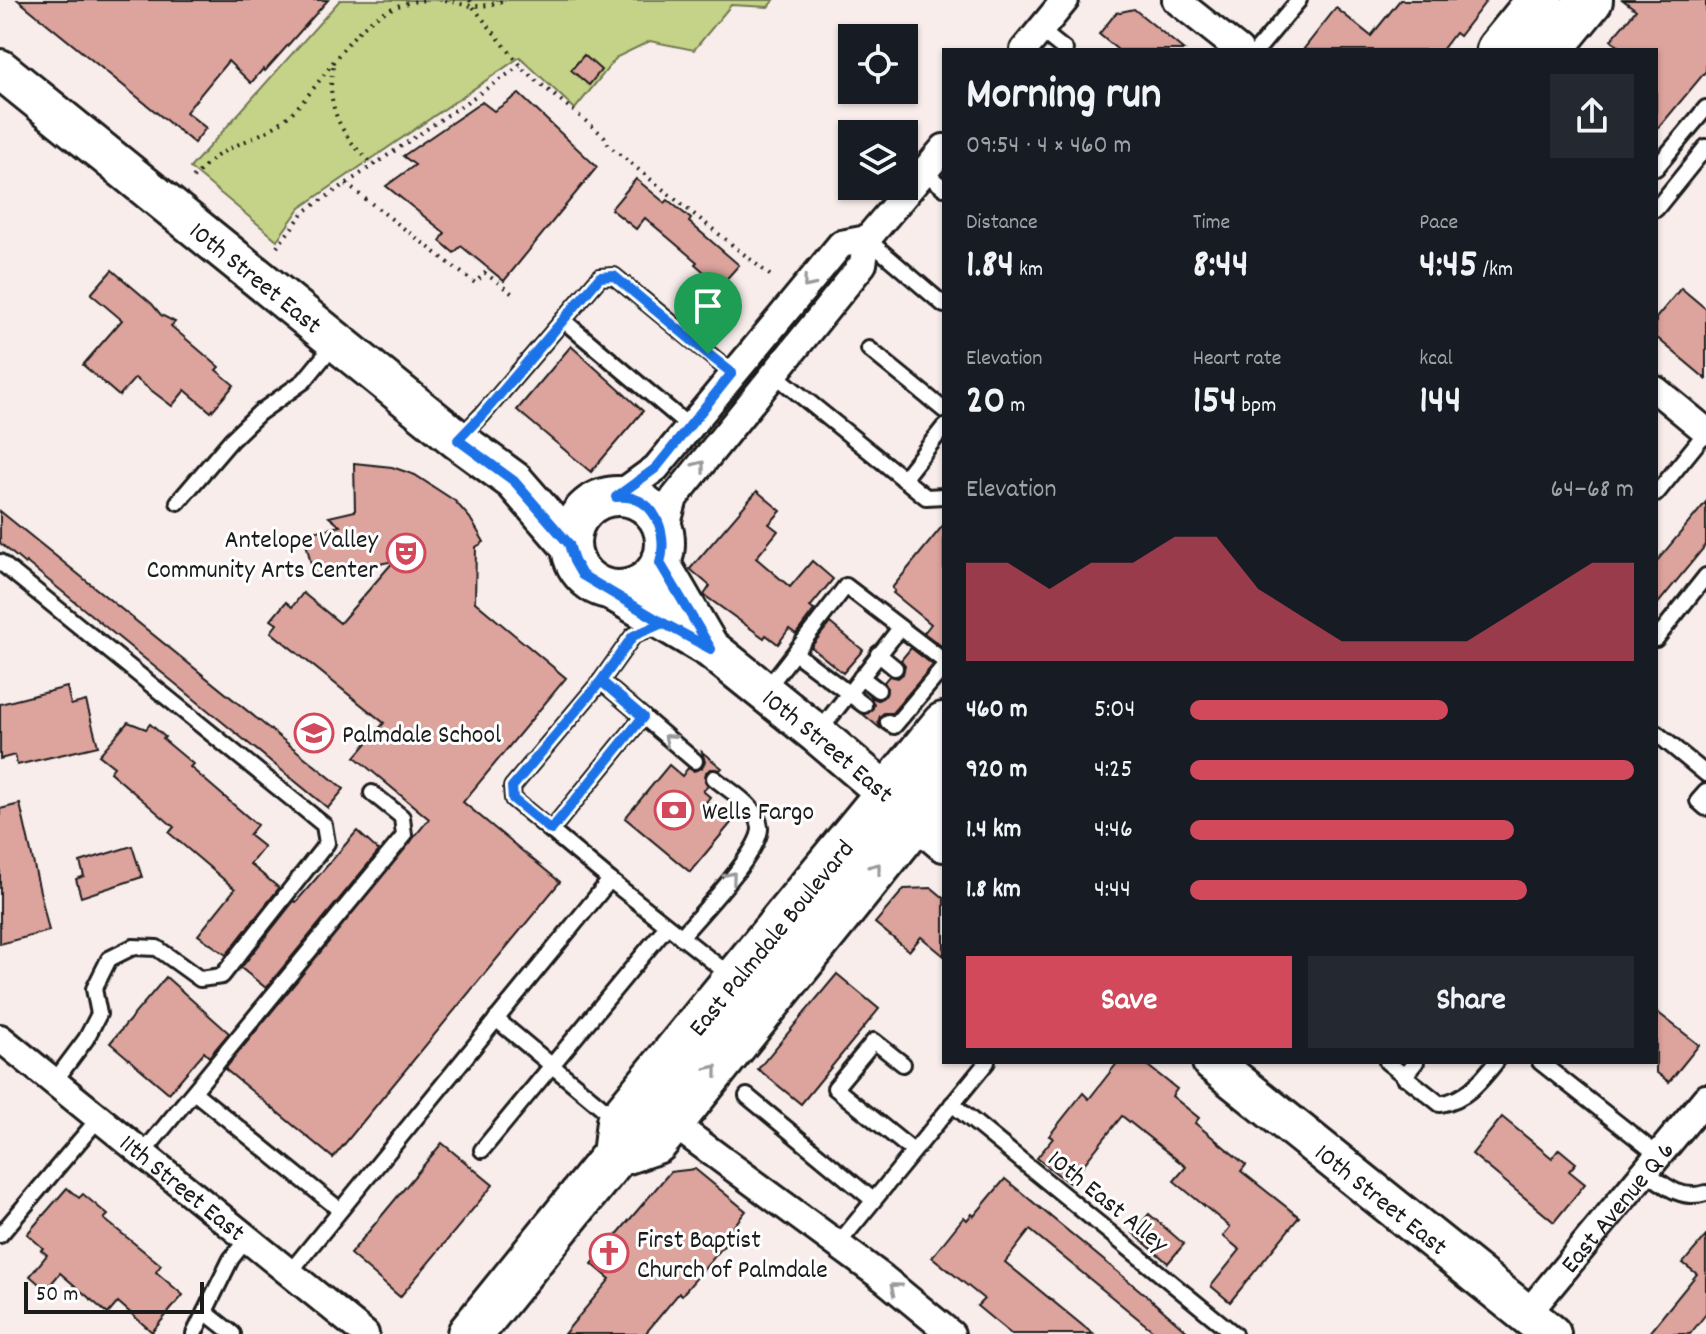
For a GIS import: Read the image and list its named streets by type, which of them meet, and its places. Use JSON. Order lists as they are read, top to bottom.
{
  "streets": {
    "highway": ["East Palmdale Boulevard"],
    "main road": ["10th Street East"],
    "street": ["11th Street East", "East Avenue Q 6"],
    "lane": ["10th East Alley"]
  },
  "crossings": [
    ["10th Street East", "East Palmdale Boulevard"],
    ["10th Street East", "East Avenue Q 6"]
  ],
  "places": {
    "theatre": ["Antelope Valley Community Arts Center"],
    "school or university": ["Palmdale School"],
    "bank": ["Wells Fargo"],
    "church": ["First Baptist Church of Palmdale"]
  },
  "scale_bar": "50 m",
  "page": {
    "heading": ["Morning run", "09:54 · 4 × 460 m"],
    "stats": [
      ["Distance", "1.84 km"],
      ["Time", "8:44"],
      ["Pace", "4:45 /km"],
      ["Elevation", "20 m"],
      ["Heart rate", "154 bpm"],
      ["kcal", "144"]
    ],
    "chart": ["Elevation", "64–68 m"],
    "list": [
      {
        "name": "460 m",
        "note": "5:04"
      },
      {
        "name": "920 m",
        "note": "4:25"
      },
      {
        "name": "1.4 km",
        "note": "4:46"
      },
      {
        "name": "1.8 km",
        "note": "4:44"
      }
    ],
    "buttons": ["Save", "Share"],
    "scale": "50 m"
  }
}
